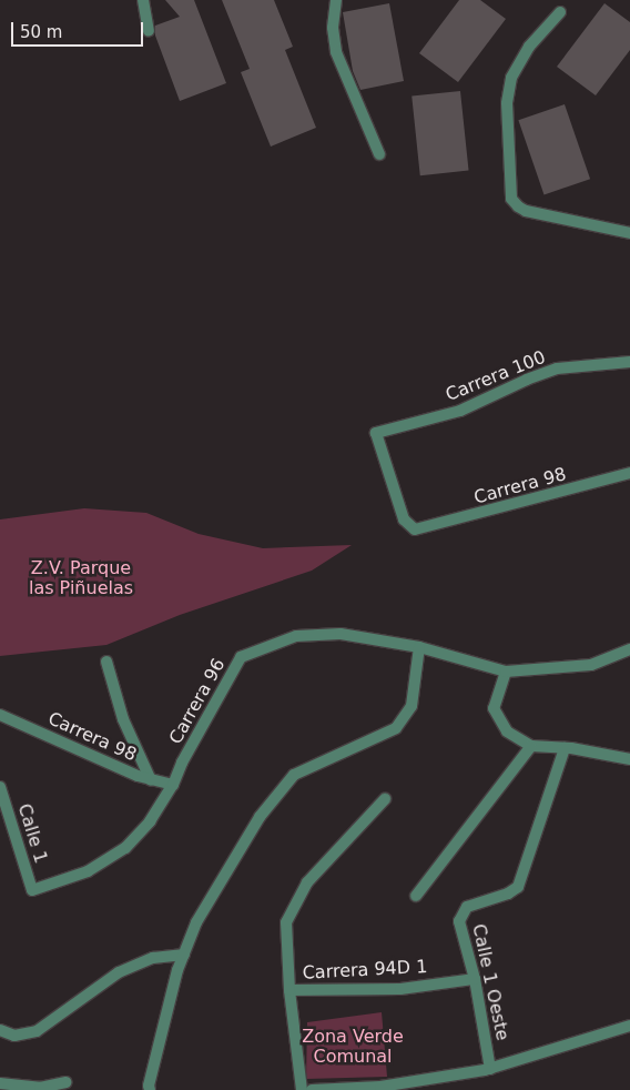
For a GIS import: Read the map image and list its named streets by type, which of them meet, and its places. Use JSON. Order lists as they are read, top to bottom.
{
  "streets": {
    "street": [
      "Carrera 100",
      "Carrera 98",
      "Carrera 96",
      "Calle 1",
      "Carrera 94D 1",
      "Calle 1 Oeste"
    ]
  },
  "crossings": [
    ["Carrera 100", "Carrera 98"],
    ["Carrera 98", "Carrera 96"],
    ["Carrera 96", "Calle 1"],
    ["Carrera 94D 1", "Calle 1 Oeste"]
  ],
  "parks": ["Z.V. Parque las Piñuelas", "Zona Verde Comunal"],
  "scale_bar": "50 m"
}
